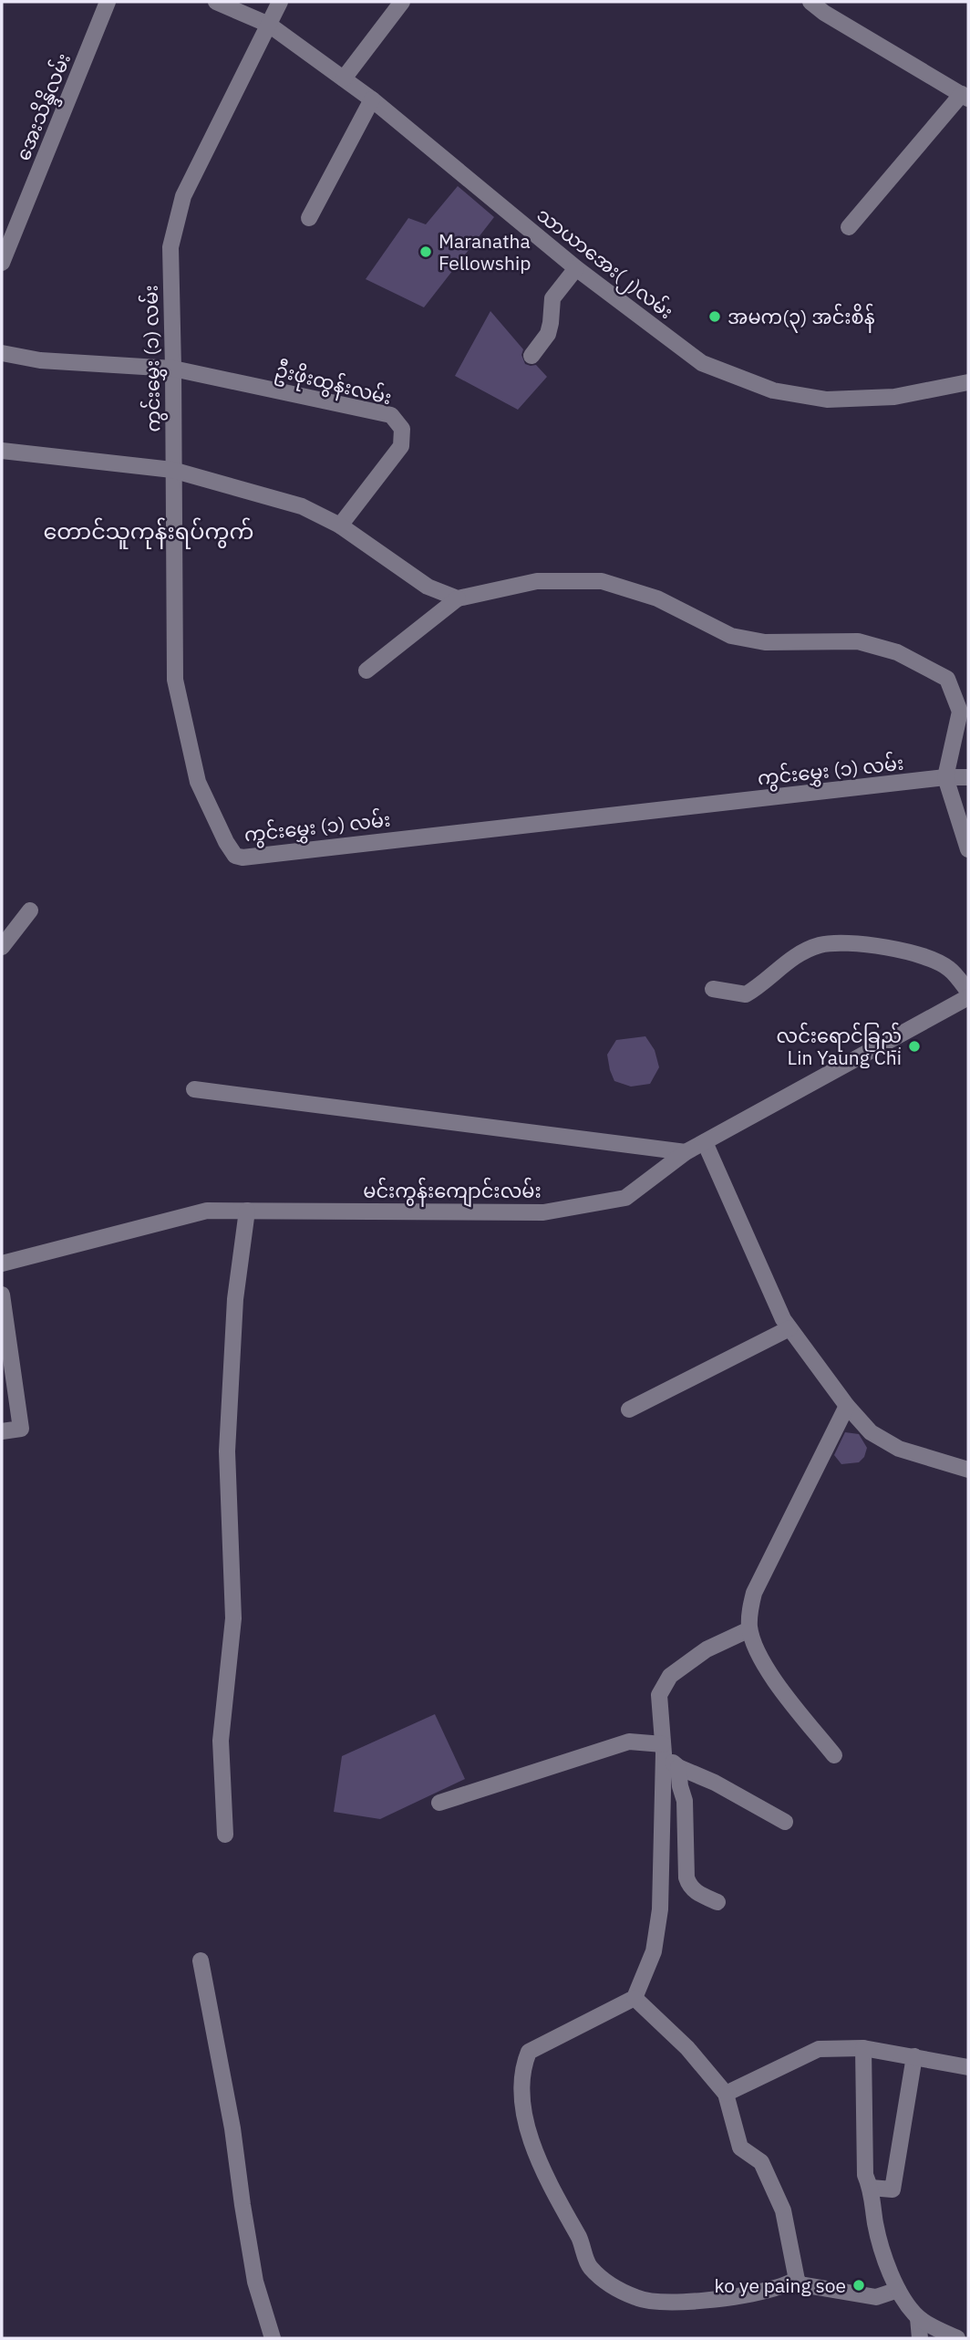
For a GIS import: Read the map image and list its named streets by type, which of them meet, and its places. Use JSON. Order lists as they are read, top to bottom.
{
  "streets": {
    "street": [
      "အေးသိန္ဒိလမ်း",
      "သာယာအေး(၂)လမ်း",
      "ကွင်းမွှေး (၁) လမ်း",
      "ဦးဖိုးထွန်းလမ်း",
      "မင်းကွန်းကျောင်းလမ်း"
    ]
  },
  "crossings": [
    ["သာယာအေး(၂)လမ်း", "ကွင်းမွှေး (၁) လမ်း"],
    ["ကွင်းမွှေး (၁) လမ်း", "ဦးဖိုးထွန်းလမ်း"]
  ],
  "districts": ["တောင်သူကုန်းရပ်ကွက်"],
  "places": [
    "Maranatha Fellowship",
    "အမက(၃) အင်းစိန်",
    "လင်းရောင်ခြည် Lin Yaung Chi",
    "ko ye paing soe"
  ]
}
